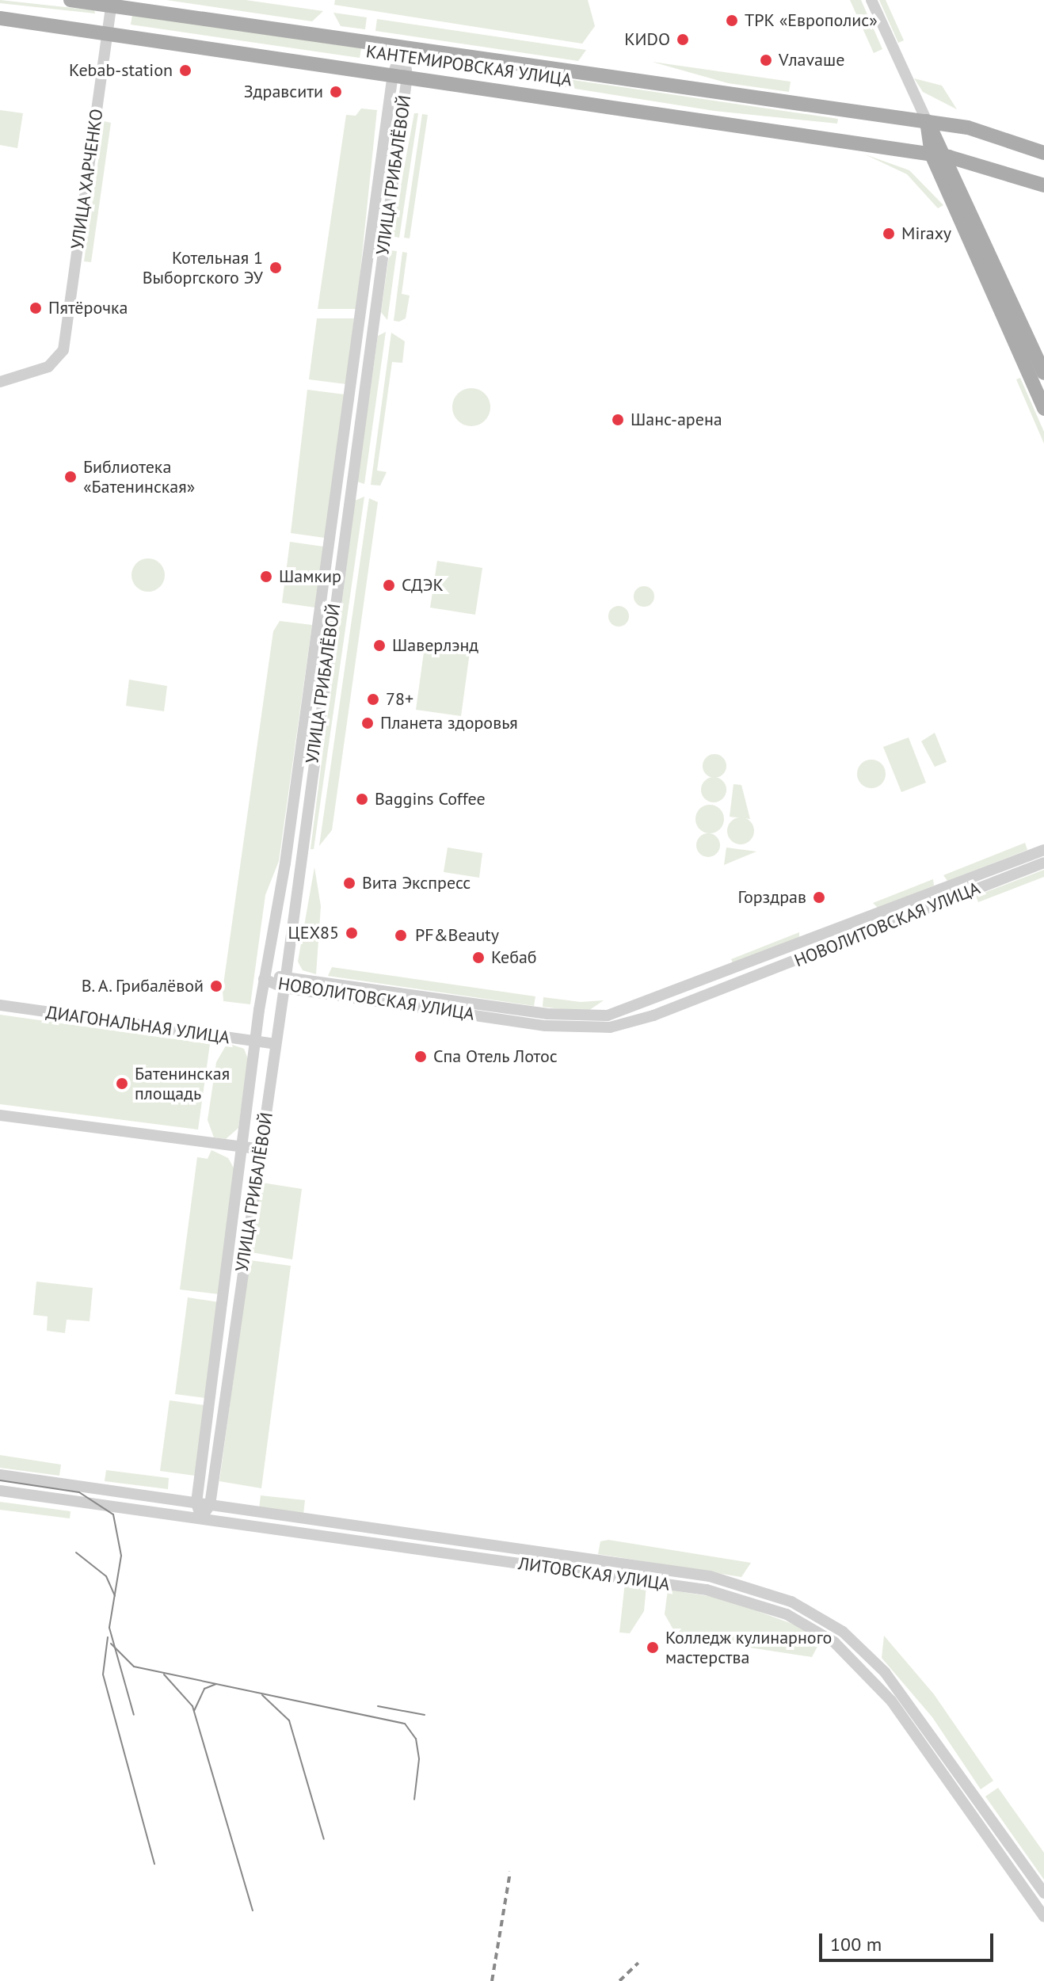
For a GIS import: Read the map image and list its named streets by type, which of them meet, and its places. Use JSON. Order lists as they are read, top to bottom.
{
  "streets": {
    "main road": ["КАНТЕМИРОВСКАЯ УЛИЦА"],
    "street": [
      "УЛИЦА ГРИБАЛЁВОЙ",
      "УЛИЦА ХАРЧЕНКО",
      "НОВОЛИТОВСКАЯ УЛИЦА",
      "ДИАГОНАЛЬНАЯ УЛИЦА",
      "ЛИТОВСКАЯ УЛИЦА"
    ]
  },
  "crossings": [
    ["КАНТЕМИРОВСКАЯ УЛИЦА", "УЛИЦА ГРИБАЛЁВОЙ"],
    ["КАНТЕМИРОВСКАЯ УЛИЦА", "УЛИЦА ХАРЧЕНКО"],
    ["УЛИЦА ГРИБАЛЁВОЙ", "НОВОЛИТОВСКАЯ УЛИЦА"],
    ["УЛИЦА ГРИБАЛЁВОЙ", "ДИАГОНАЛЬНАЯ УЛИЦА"],
    ["УЛИЦА ГРИБАЛЁВОЙ", "ЛИТОВСКАЯ УЛИЦА"]
  ],
  "places": [
    "ТРК «Европолис»",
    "КИDO",
    "Vлаvаше",
    "Kebab-station",
    "Здравсити",
    "Miraxy",
    "Котельная 1 Выборгского ЭУ",
    "Пятёрочка",
    "Шанс-арена",
    "Библиотека «Батенинская»",
    "Шамкир",
    "СДЭК",
    "Шаверлэнд",
    "78+",
    "Планета здоровья",
    "Baggins Coffee",
    "Вита Экспресс",
    "Горздрав",
    "ЦЕХ85",
    "PF&Beauty",
    "Кебаб",
    "В. А. Грибалёвой",
    "Спа Отель Лотос",
    "Батенинская площадь",
    "Колледж кулинарного мастерства"
  ],
  "scale_bar": "100 m"
}
